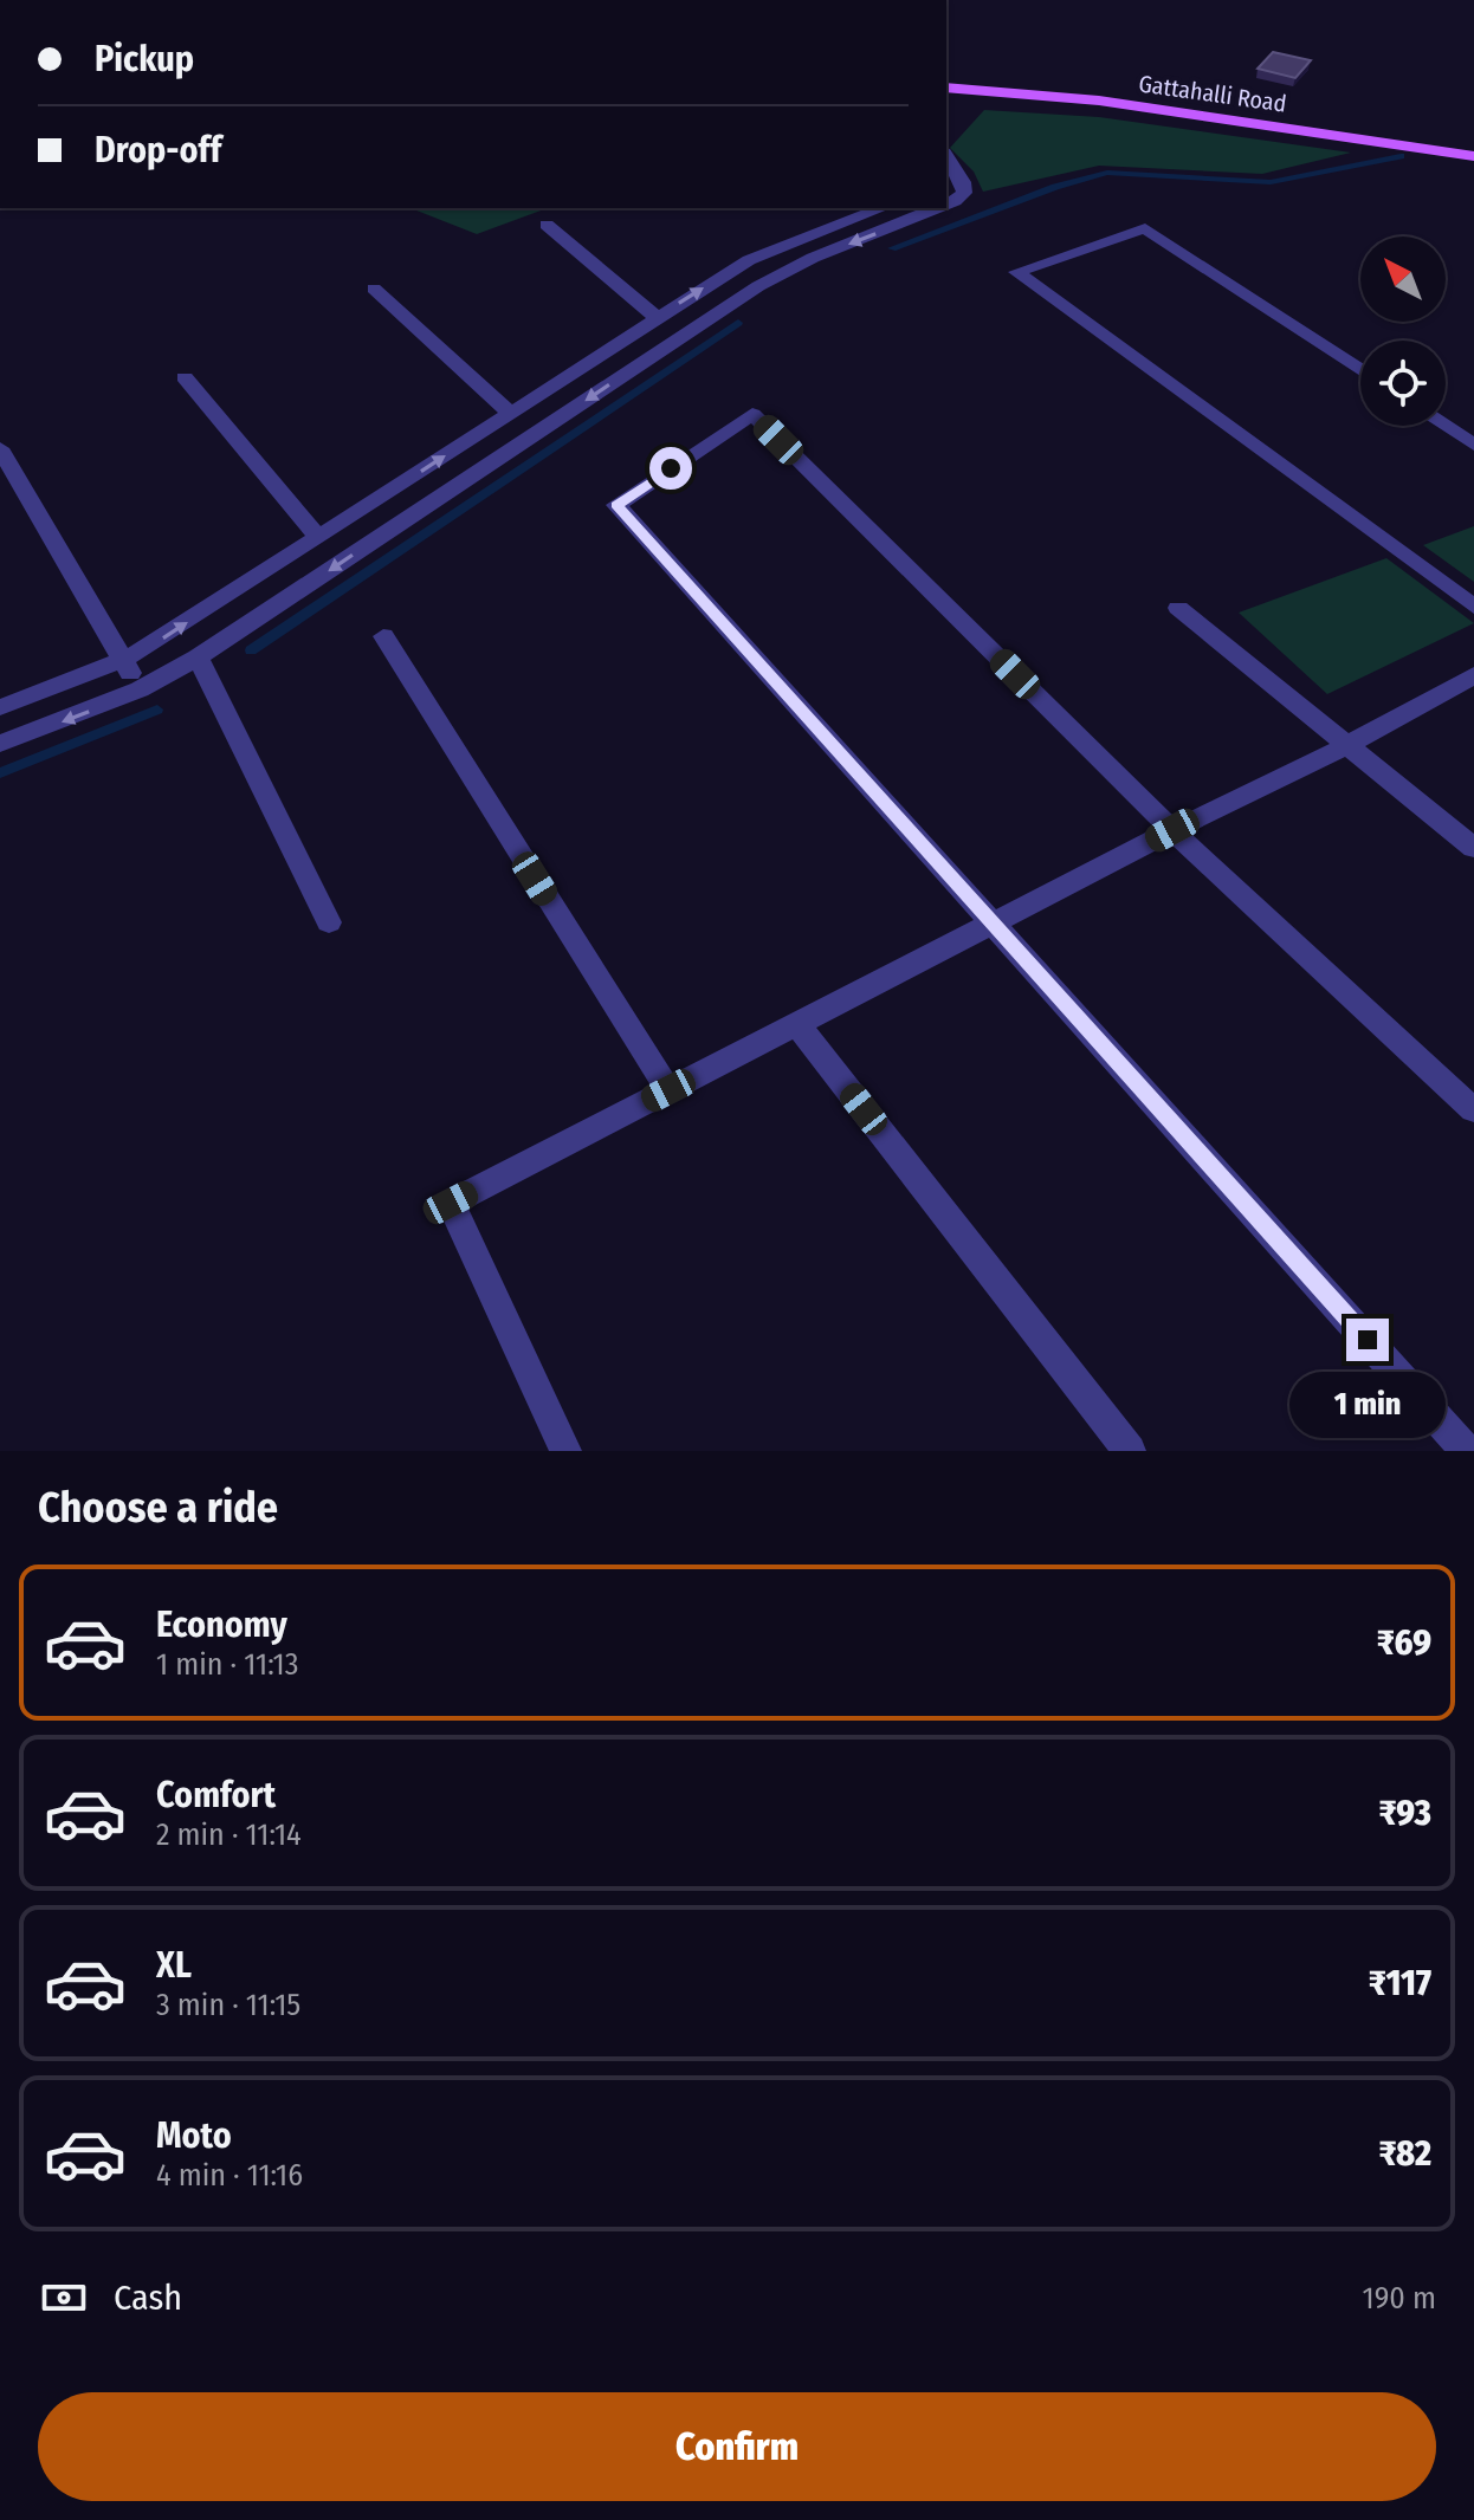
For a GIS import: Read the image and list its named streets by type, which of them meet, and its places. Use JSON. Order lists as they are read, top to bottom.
{
  "streets": {
    "main road": ["Gattahalli Road"]
  },
  "north": "top left",
  "page": {
    "banner": ["Pickup", "Drop-off"],
    "bubble": "1 min",
    "heading": "Choose a ride",
    "list": [
      {
        "name": "Economy",
        "note": "1 min · 11:13",
        "value": "₹69"
      },
      {
        "name": "Comfort",
        "note": "2 min · 11:14",
        "value": "₹93"
      },
      {
        "name": "XL",
        "note": "3 min · 11:15",
        "value": "₹117"
      },
      {
        "name": "Moto",
        "note": "4 min · 11:16",
        "value": "₹82"
      }
    ],
    "pay": ["Cash", "190 m"],
    "buttons": "Confirm"
  }
}
